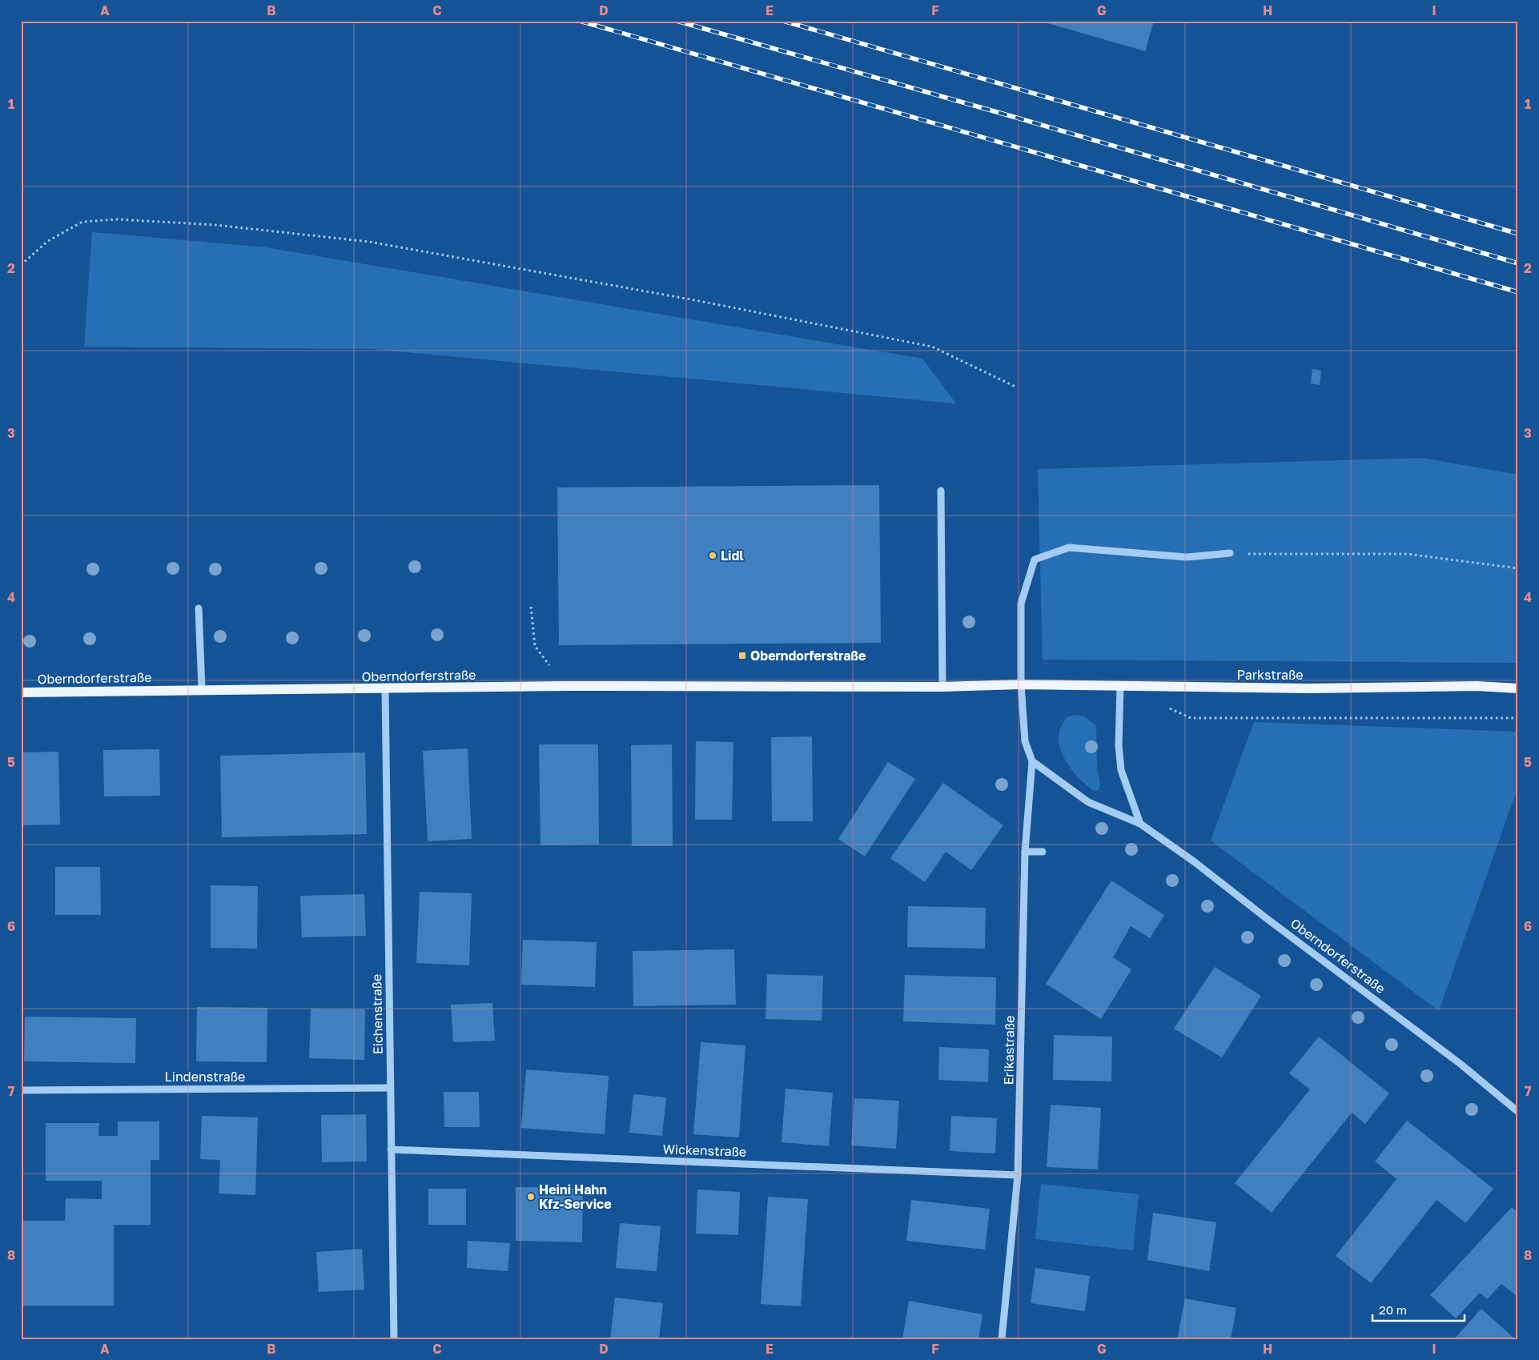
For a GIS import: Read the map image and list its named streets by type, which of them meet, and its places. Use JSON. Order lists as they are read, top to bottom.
{
  "streets": {
    "main road": ["Parkstraße", "Oberndorferstraße"],
    "street": [
      "Eichenstraße",
      "Erikastraße",
      "Lindenstraße",
      "Wickenstraße"
    ]
  },
  "crossings": [
    ["Parkstraße", "Oberndorferstraße"],
    ["Oberndorferstraße", "Eichenstraße"],
    ["Oberndorferstraße", "Erikastraße"],
    ["Eichenstraße", "Lindenstraße"],
    ["Eichenstraße", "Wickenstraße"],
    ["Erikastraße", "Wickenstraße"]
  ],
  "places": {
    "other": ["Lidl", "Heini Hahn Kfz-Service"],
    "transit": ["Oberndorferstraße"]
  },
  "scale_bar": "20 m",
  "grid": {
    "columns": [
      "A",
      "B",
      "C",
      "D",
      "E",
      "F",
      "G",
      "H",
      "I"
    ],
    "rows": [
      "1",
      "2",
      "3",
      "4",
      "5",
      "6",
      "7",
      "8"
    ]
  }
}
